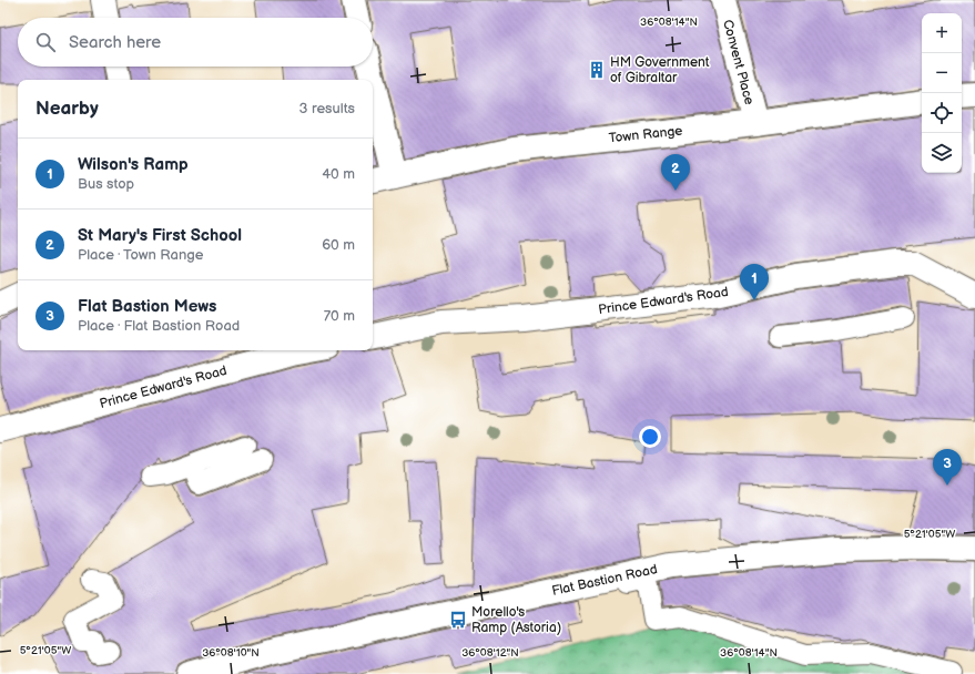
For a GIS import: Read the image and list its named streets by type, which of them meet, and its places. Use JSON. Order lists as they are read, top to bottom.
{
  "streets": {
    "street": [
      "Convent Place",
      "Town Range",
      "Prince Edward's Road",
      "Flat Bastion Road"
    ]
  },
  "crossings": [
    ["Convent Place", "Town Range"]
  ],
  "places": {
    "building": ["HM Government of Gibraltar"],
    "bus stop": ["Morello's Ramp (Astoria)"]
  },
  "page": {
    "map_buttons": ["+", "−"],
    "search": "Search here",
    "heading": ["Nearby", "3 results"],
    "list": [
      {
        "mark": "1",
        "name": "Wilson's Ramp",
        "note": "Bus stop",
        "value": "40 m"
      },
      {
        "mark": "2",
        "name": "St Mary's First School",
        "note": "Place · Town Range",
        "value": "60 m"
      },
      {
        "mark": "3",
        "name": "Flat Bastion Mews",
        "note": "Place · Flat Bastion Road",
        "value": "70 m"
      }
    ],
    "pins": ["2", "1", "3"]
  },
  "coordinates": [
    "36°08'14\"N",
    "5°21'05\"W",
    "36°08'10\"N",
    "36°08'12\"N"
  ]
}
